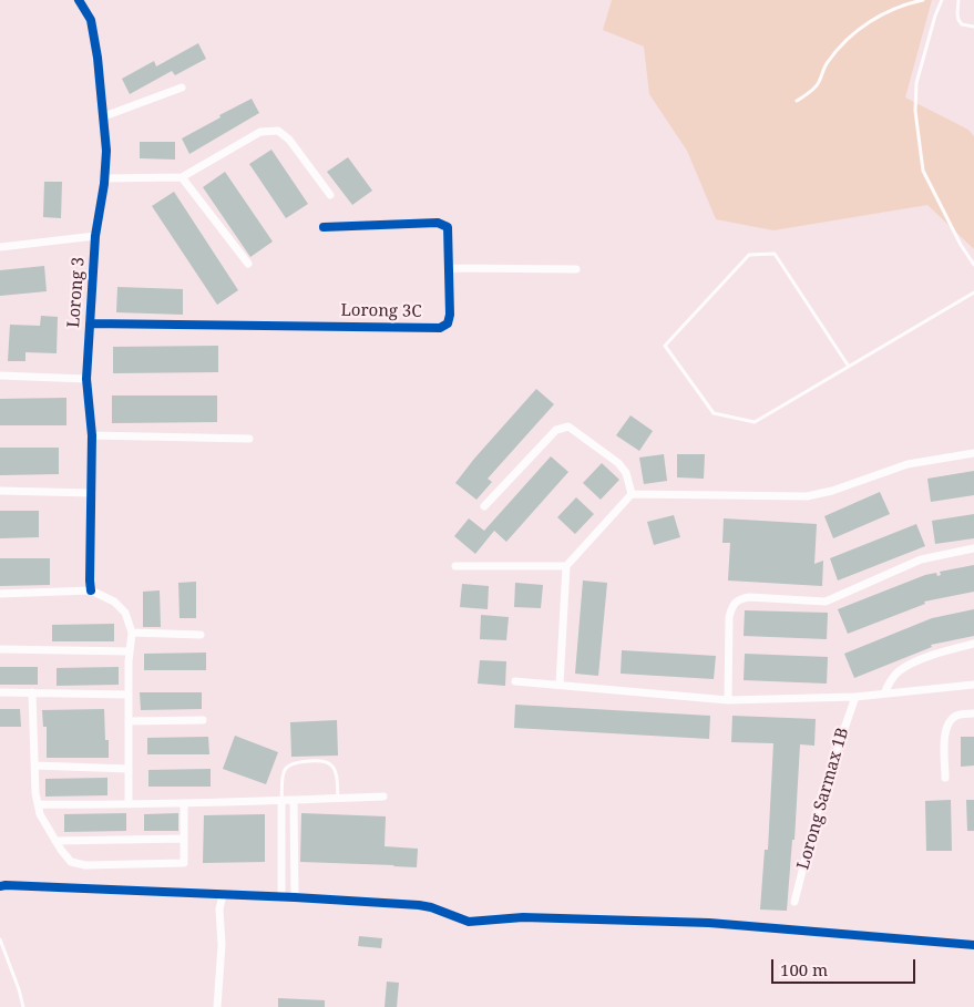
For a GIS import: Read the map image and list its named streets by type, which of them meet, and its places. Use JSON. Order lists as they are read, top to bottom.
{
  "streets": {
    "street": ["Lorong 3", "Lorong 3C", "Lorong Sarmax 1B"]
  },
  "crossings": [
    ["Lorong 3", "Lorong 3C"]
  ],
  "scale_bar": "100 m"
}
